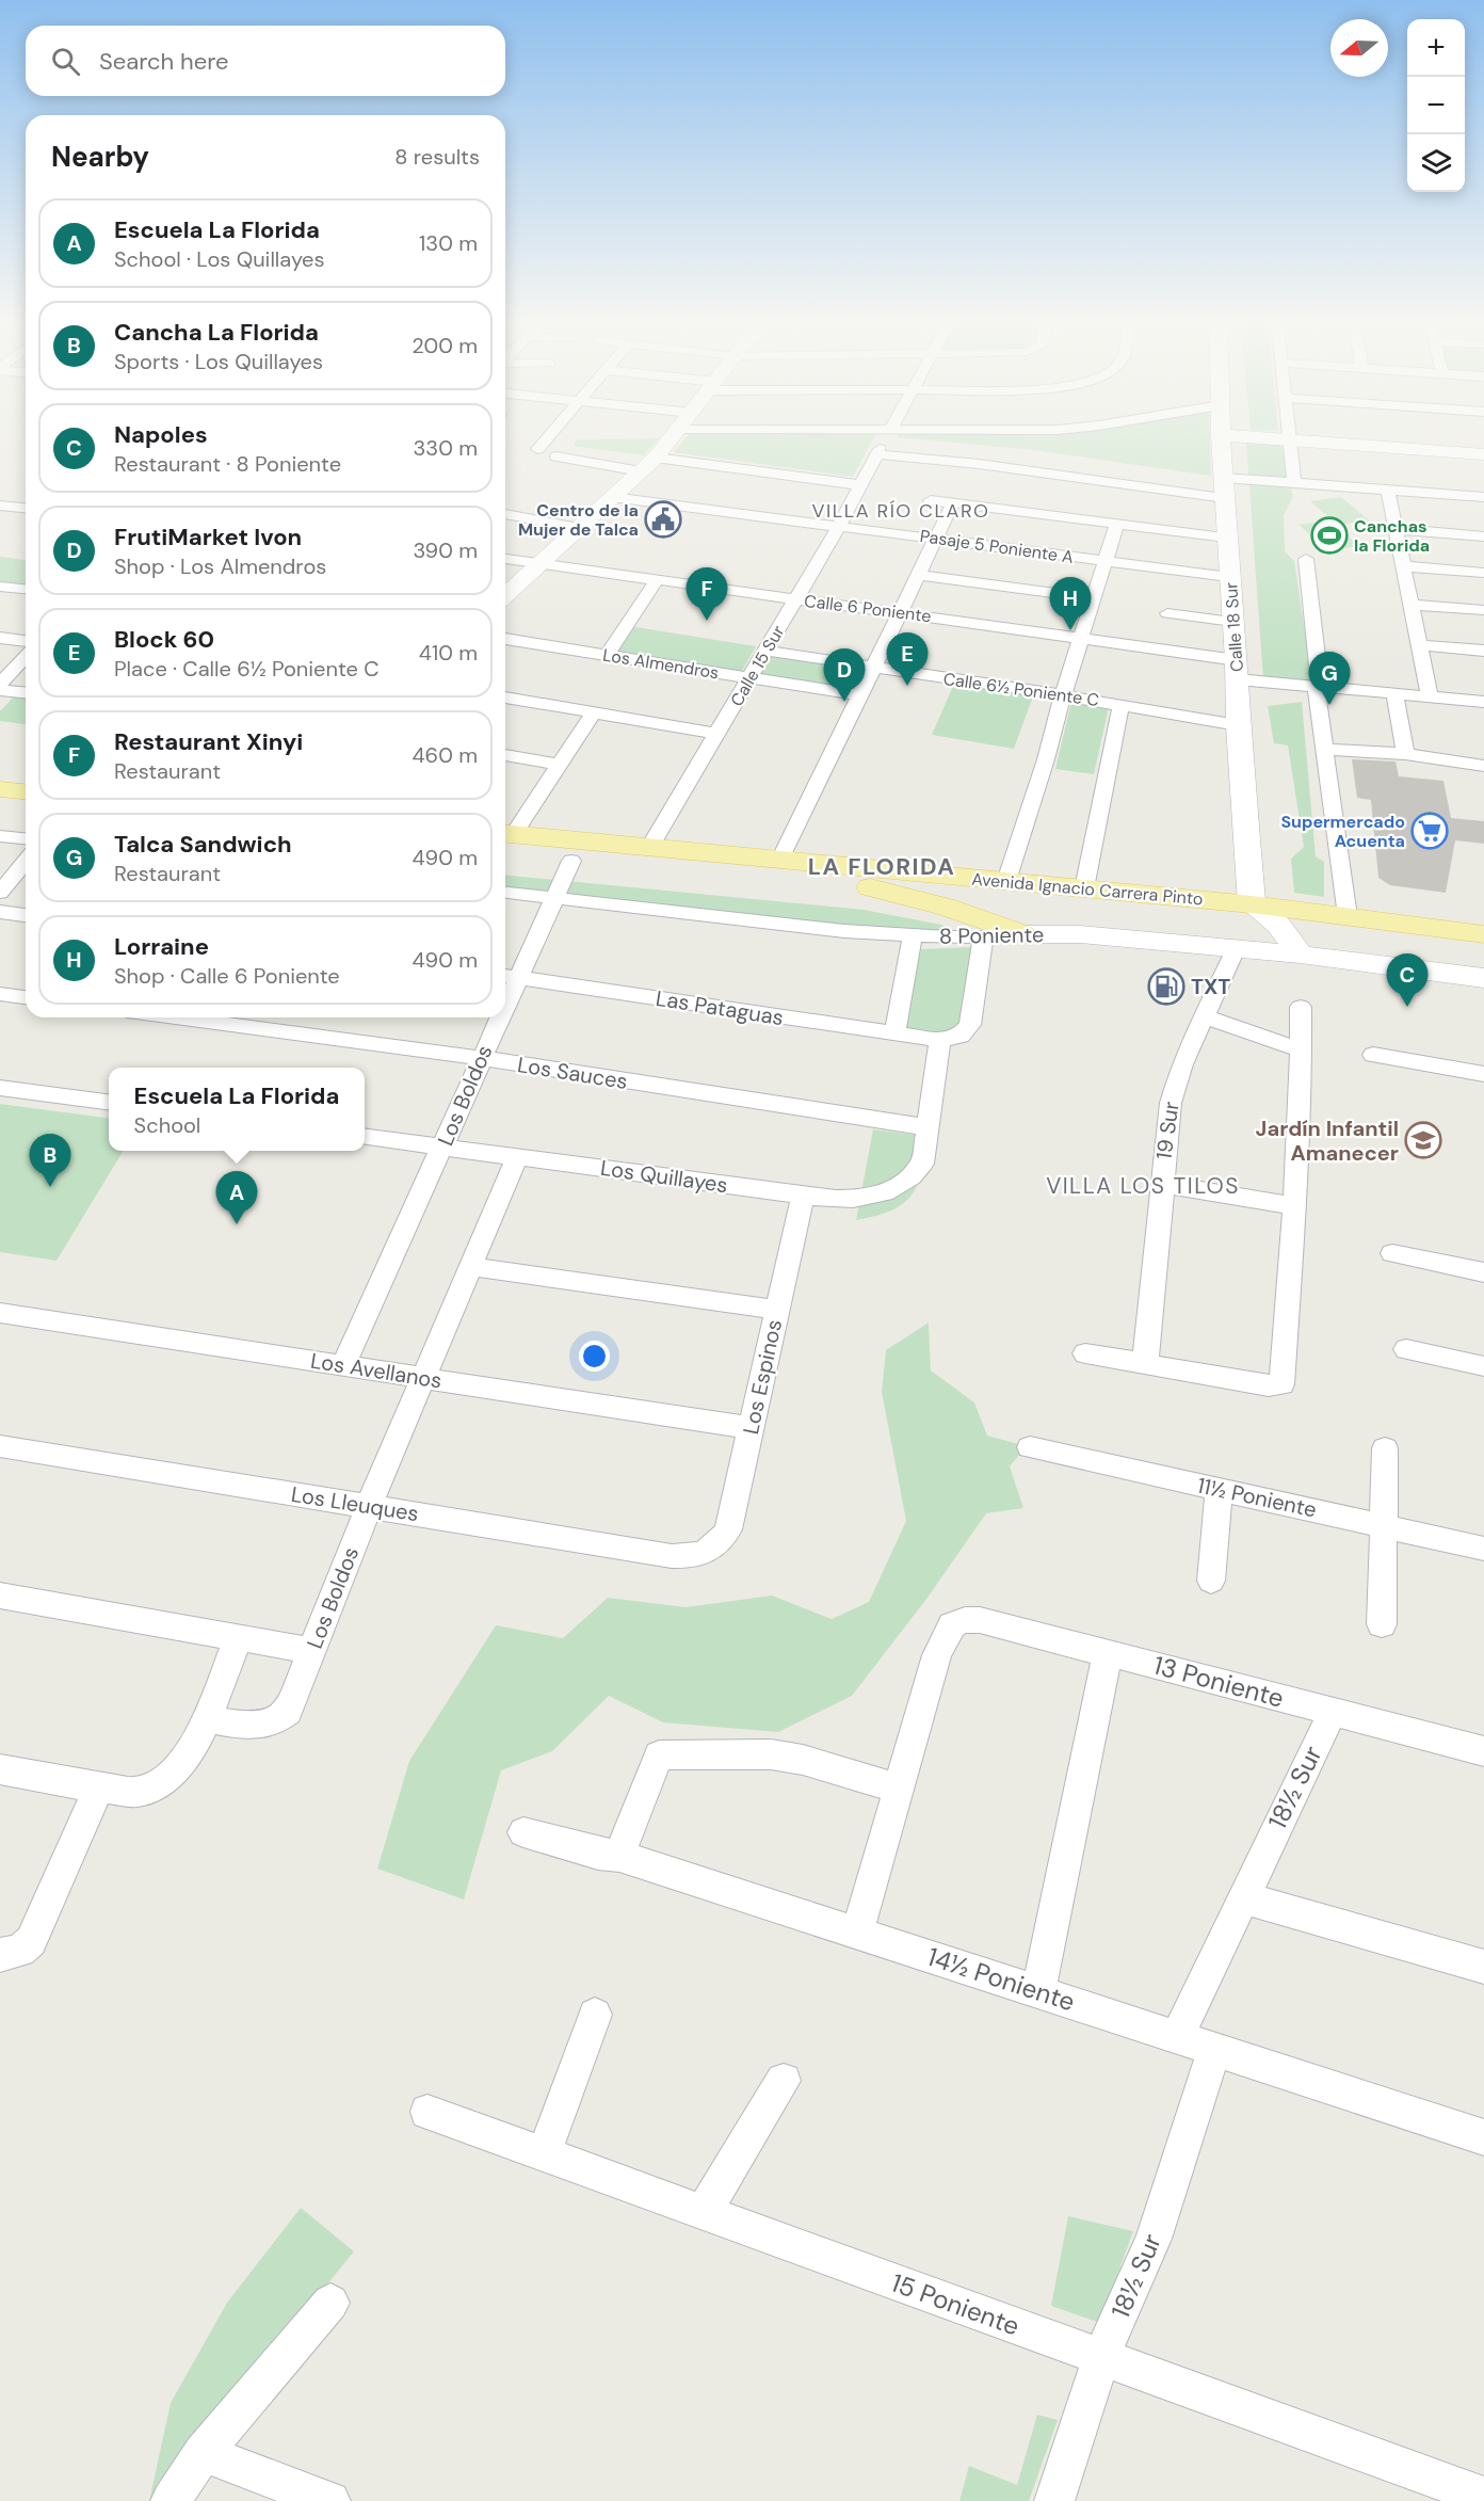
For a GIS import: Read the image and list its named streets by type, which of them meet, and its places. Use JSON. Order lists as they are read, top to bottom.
{
  "streets": {
    "main road": ["Calle 18 Sur", "Avenida Ignacio Carrera Pinto", "8 Poniente"],
    "street": [
      "Pasaje 5 Poniente A",
      "Calle 6 Poniente",
      "Los Almendros",
      "Calle 15 Sur",
      "Calle 6½ Poniente C",
      "Las Pataguas",
      "Los Sauces",
      "Los Boldos",
      "19 Sur",
      "Los Quillayes",
      "Los Avellanos",
      "Los Espinos",
      "11½ Poniente",
      "Los Lleuques",
      "13 Poniente",
      "18½ Sur",
      "14½ Poniente",
      "15 Poniente"
    ]
  },
  "crossings": [
    ["Pasaje 5 Poniente A", "Calle 18 Sur"],
    ["Pasaje 5 Poniente A", "Calle 15 Sur"],
    ["Calle 6 Poniente", "Calle 18 Sur"],
    ["Calle 6 Poniente", "Calle 15 Sur"],
    ["Calle 18 Sur", "Calle 15 Sur"],
    ["Calle 18 Sur", "Calle 6½ Poniente C"],
    ["Calle 18 Sur", "Avenida Ignacio Carrera Pinto"],
    ["Los Almendros", "Calle 15 Sur"],
    ["Calle 15 Sur", "Calle 6½ Poniente C"],
    ["Calle 15 Sur", "Avenida Ignacio Carrera Pinto"],
    ["Avenida Ignacio Carrera Pinto", "Los Boldos"],
    ["8 Poniente", "Los Boldos"],
    ["8 Poniente", "19 Sur"],
    ["Las Pataguas", "Los Boldos"],
    ["Los Sauces", "Los Boldos"],
    ["Los Sauces", "Los Quillayes"],
    ["Los Boldos", "Los Quillayes"],
    ["Los Boldos", "Los Avellanos"],
    ["Los Boldos", "Los Lleuques"],
    ["Los Quillayes", "Los Espinos"],
    ["Los Avellanos", "Los Espinos"],
    ["Los Espinos", "Los Lleuques"],
    ["13 Poniente", "18½ Sur"],
    ["18½ Sur", "14½ Poniente"],
    ["18½ Sur", "15 Poniente"]
  ],
  "districts": ["VILLA RÍO CLARO", "LA FLORIDA", "VILLA LOS TILOS"],
  "places": {
    "public building": ["Centro de la Mujer de Talca"],
    "sports": ["Canchas la Florida"],
    "supermarket": ["Supermercado Acuenta"],
    "fuel station": ["TXT"],
    "school or university": ["Jardín Infantil Amanecer"]
  },
  "north": "left",
  "page": {
    "map_buttons": ["+", "−"],
    "search": "Search here",
    "heading": ["Nearby", "8 results"],
    "list": [
      {
        "mark": "A",
        "name": "Escuela La Florida",
        "note": "School · Los Quillayes",
        "value": "130 m"
      },
      {
        "mark": "B",
        "name": "Cancha La Florida",
        "note": "Sports · Los Quillayes",
        "value": "200 m"
      },
      {
        "mark": "C",
        "name": "Napoles",
        "note": "Restaurant · 8 Poniente",
        "value": "330 m"
      },
      {
        "mark": "D",
        "name": "FrutiMarket Ivon",
        "note": "Shop · Los Almendros",
        "value": "390 m"
      },
      {
        "mark": "E",
        "name": "Block 60",
        "note": "Place · Calle 6½ Poniente C",
        "value": "410 m"
      },
      {
        "mark": "F",
        "name": "Restaurant Xinyi",
        "note": "Restaurant",
        "value": "460 m"
      },
      {
        "mark": "G",
        "name": "Talca Sandwich",
        "note": "Restaurant",
        "value": "490 m"
      },
      {
        "mark": "H",
        "name": "Lorraine",
        "note": "Shop · Calle 6 Poniente",
        "value": "490 m"
      }
    ],
    "pins": [
      "F",
      "H",
      "E",
      "D",
      "G",
      "C",
      "B",
      "A"
    ],
    "popup": ["Escuela La Florida", "School"]
  }
}
